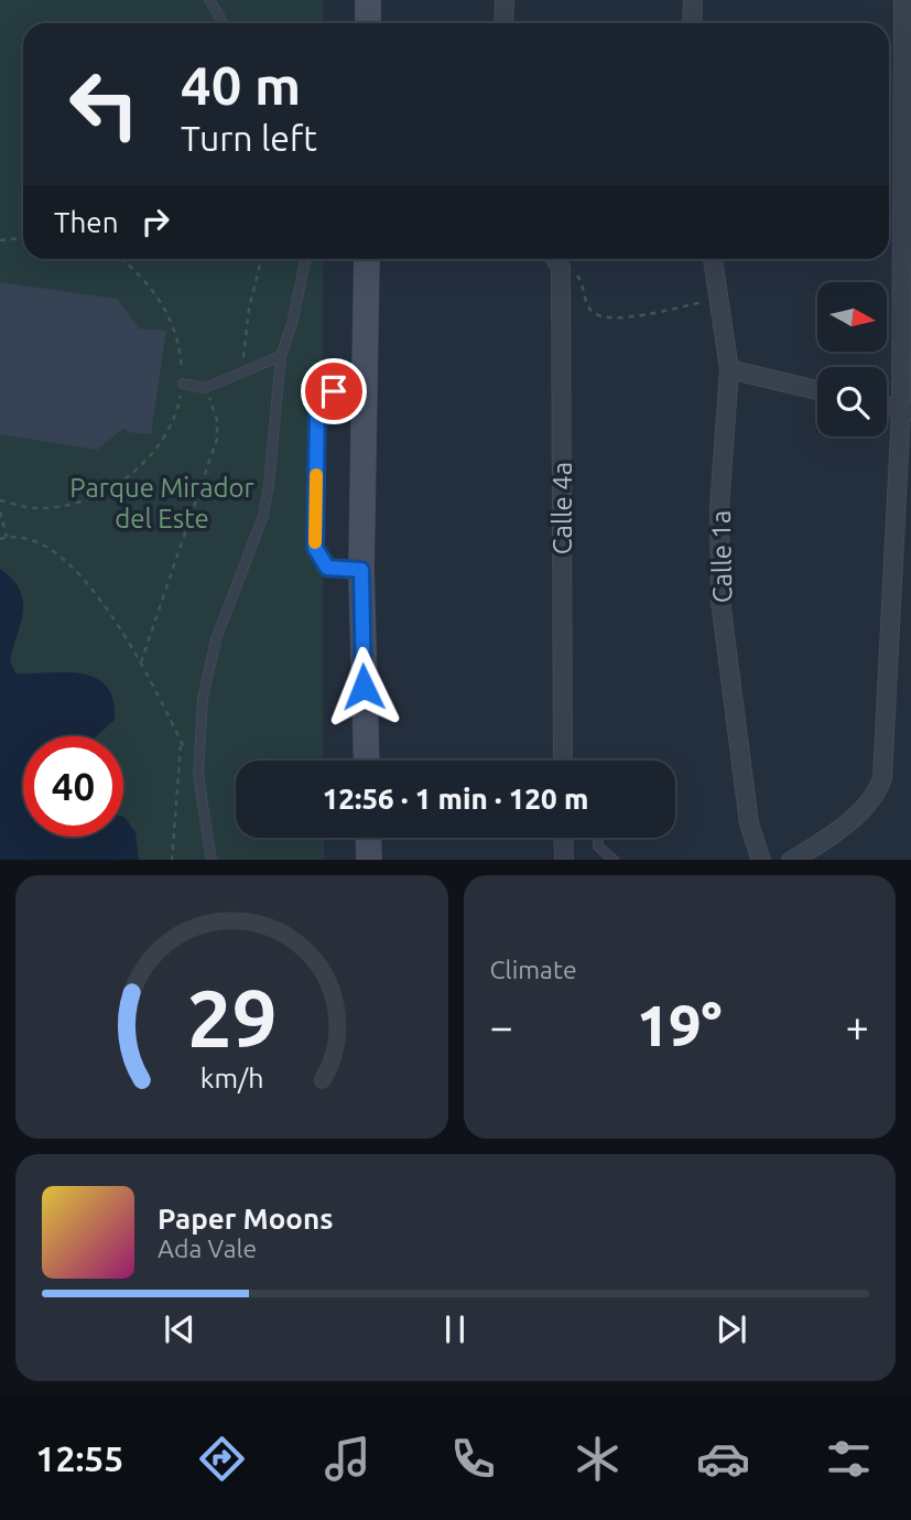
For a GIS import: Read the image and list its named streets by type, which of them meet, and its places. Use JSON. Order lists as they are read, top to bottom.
{
  "streets": {
    "street": ["Calle 4a", "Calle 1a"]
  },
  "parks": ["Parque Mirador del Este"],
  "north": "right",
  "page": {
    "turn": ["40 m", "Turn left"],
    "then": "Then",
    "limit": "40",
    "trip": "12:56 · 1 min · 120 m",
    "tile": "Climate",
    "heat": ["−", "19°", "+"],
    "song": ["Paper Moons", "Ada Vale"],
    "tabs": "12:55",
    "gauge": ["29", "km/h"]
  }
}
